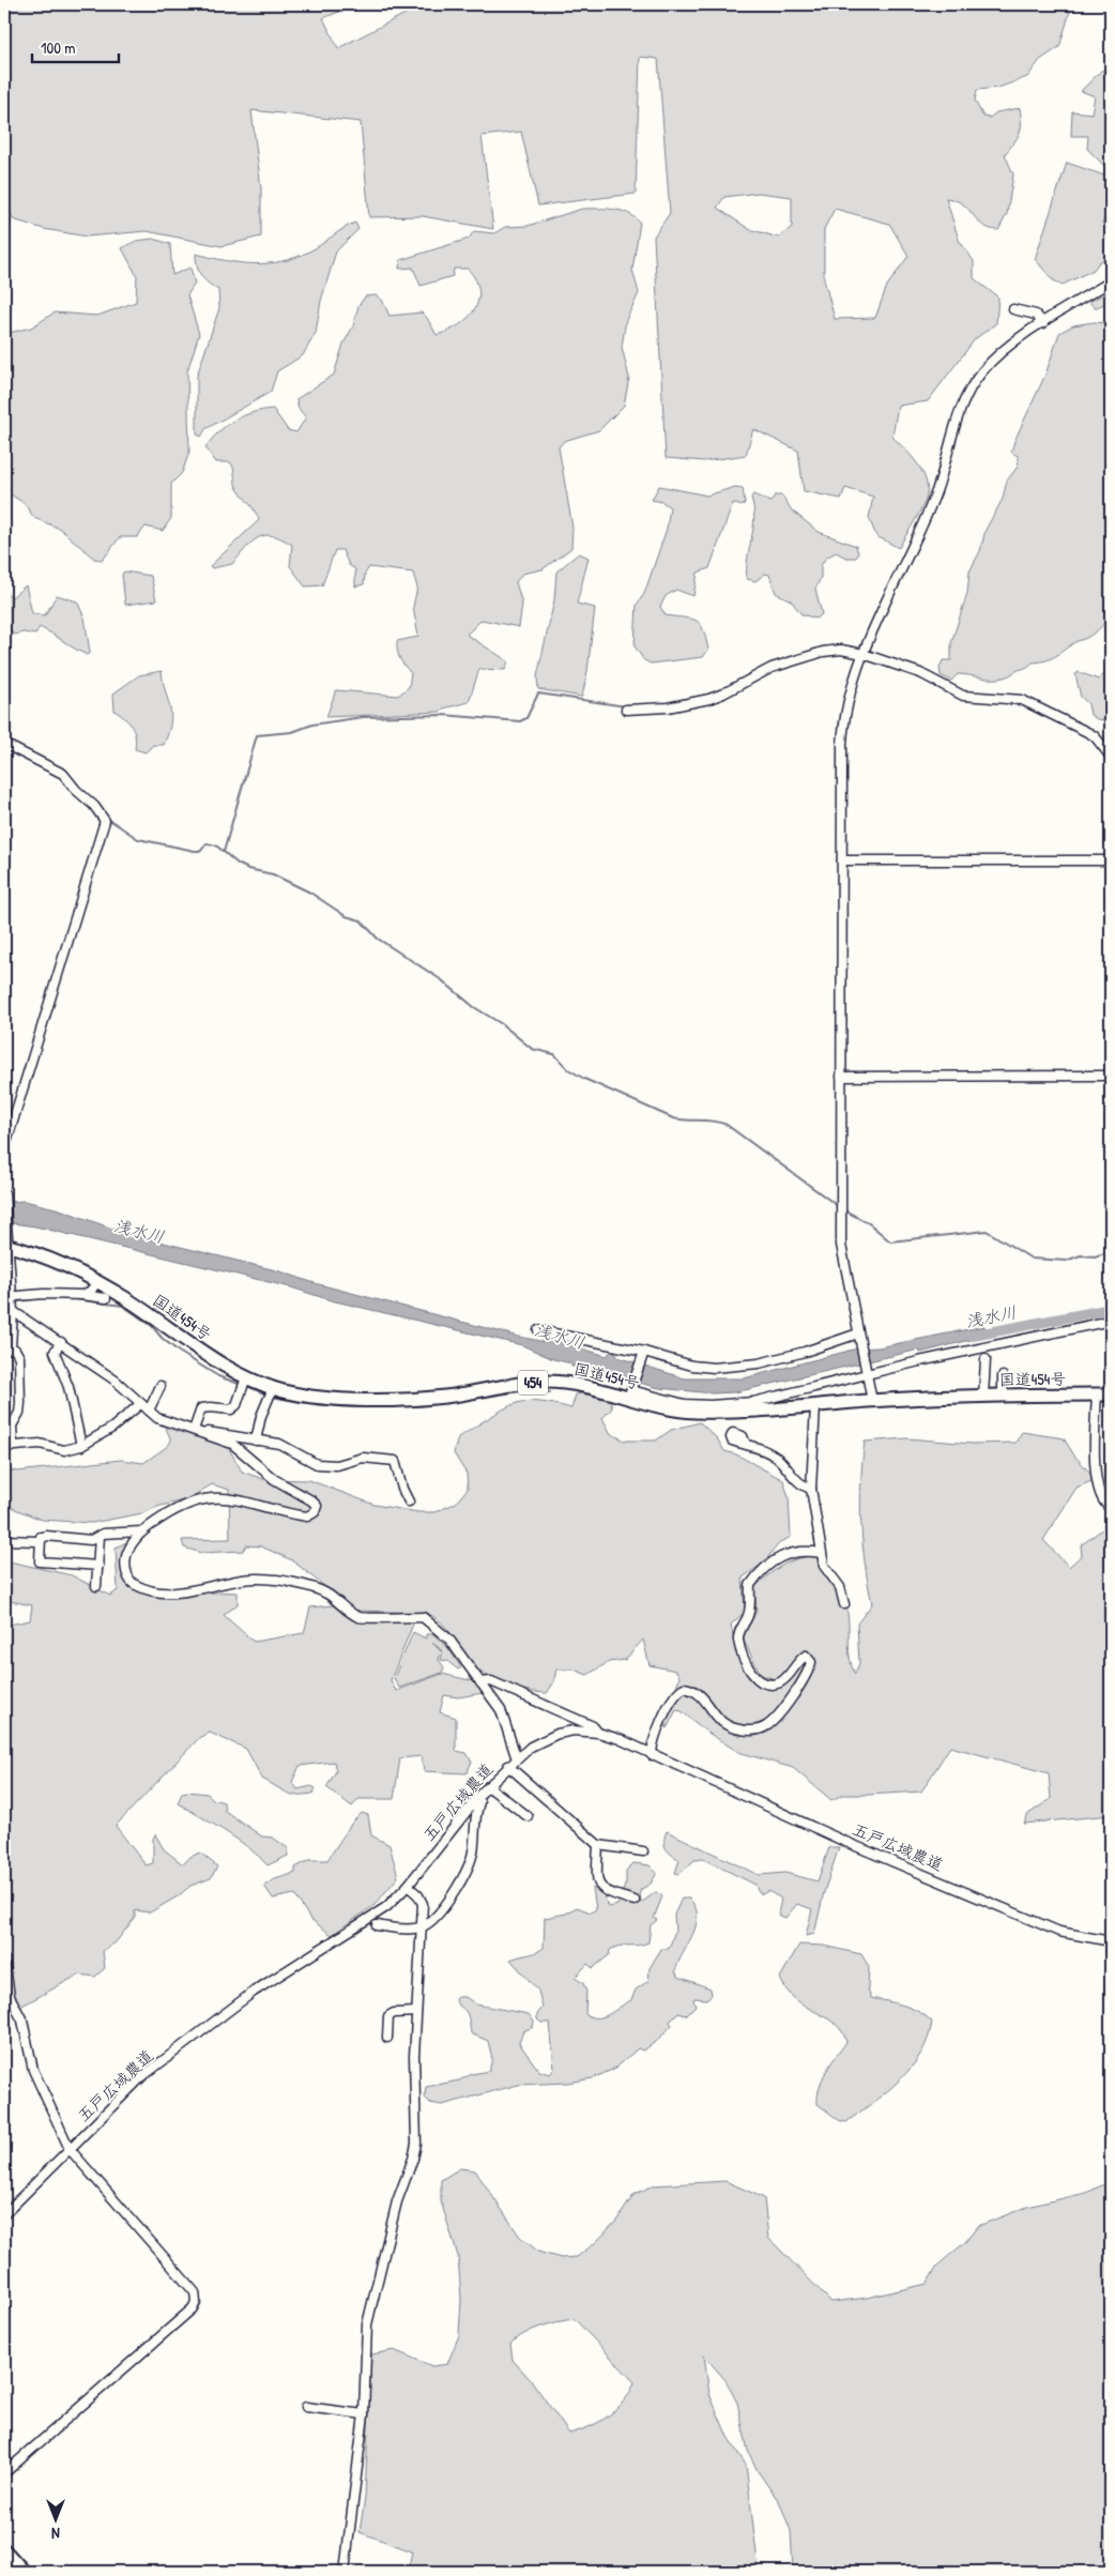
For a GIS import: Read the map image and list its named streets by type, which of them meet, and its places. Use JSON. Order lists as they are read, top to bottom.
{
  "streets": {
    "highway": ["国道454号", "454"],
    "street": ["五戸広域農道"]
  },
  "water": ["浅水川"],
  "scale_bar": "100 m",
  "north": "bottom"
}
